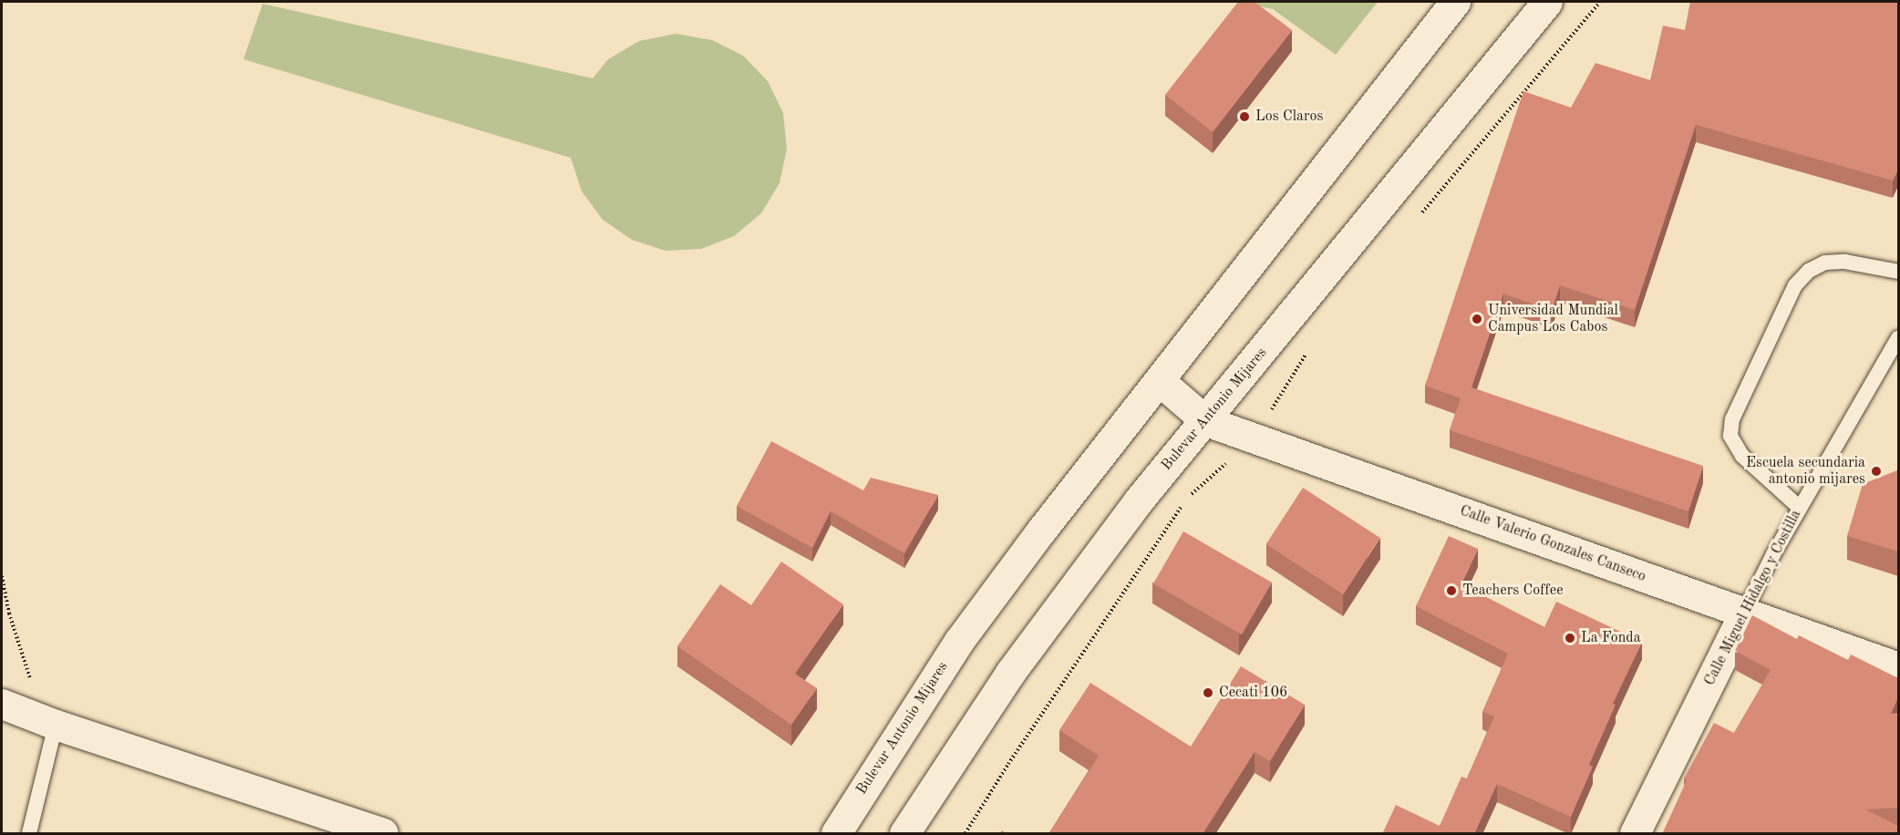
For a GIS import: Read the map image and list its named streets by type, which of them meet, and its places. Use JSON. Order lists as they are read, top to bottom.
{
  "streets": {
    "main road": ["Bulevar Antonio Mijares", "Calle Valerio Gonzales Canseco", "Calle Miguel Hidalgo y Costilla"]
  },
  "crossings": [
    ["Bulevar Antonio Mijares", "Calle Valerio Gonzales Canseco"],
    ["Calle Valerio Gonzales Canseco", "Calle Miguel Hidalgo y Costilla"]
  ],
  "places": [
    "Los Claros",
    "Universidad Mundial Campus Los Cabos",
    "Escuela secundaria antonio mijares",
    "Teachers Coffee",
    "La Fonda",
    "Cecati 106"
  ]
}
